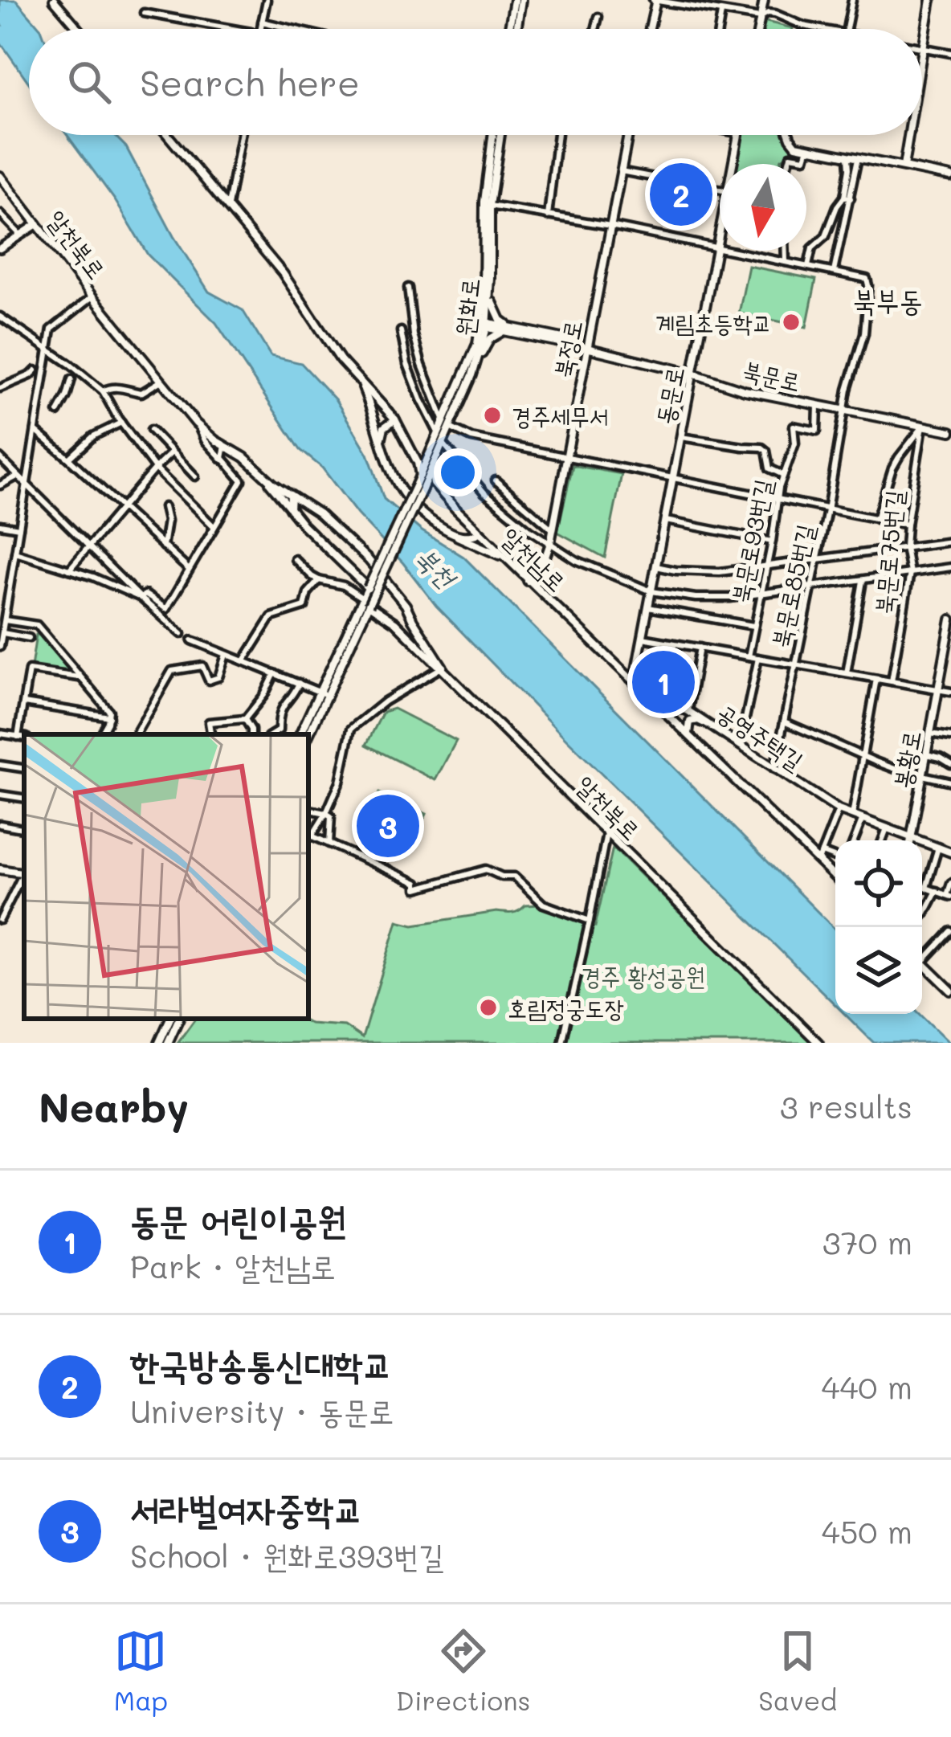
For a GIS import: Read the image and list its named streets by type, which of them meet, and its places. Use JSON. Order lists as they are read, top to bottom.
{
  "streets": {
    "street": [
      "알천북로",
      "원화로",
      "북정로",
      "북문로",
      "동문로",
      "북문로93번길",
      "북문로75번길",
      "알천남로",
      "북문로85번길",
      "공영주택길",
      "봉황로"
    ]
  },
  "crossings": [
    ["원화로", "북문로"],
    ["북정로", "북문로"],
    ["북정로", "알천남로"],
    ["북문로", "동문로"],
    ["북문로", "북문로93번길"],
    ["북문로", "북문로75번길"],
    ["북문로", "북문로85번길"],
    ["동문로", "알천남로"],
    ["알천남로", "공영주택길"],
    ["북문로85번길", "공영주택길"],
    ["공영주택길", "봉황로"]
  ],
  "districts": ["북부동"],
  "water": ["북천"],
  "parks": ["경주 황성공원"],
  "places": ["계림초등학교", "경주세무서", "호림정궁도장"],
  "north": "bottom",
  "page": {
    "search": "Search here",
    "pins": ["2", "1", "3"],
    "heading": ["Nearby", "3 results"],
    "list": [
      {
        "mark": "1",
        "name": "동문 어린이공원",
        "note": "Park · 알천남로",
        "value": "370 m"
      },
      {
        "mark": "2",
        "name": "한국방송통신대학교",
        "note": "University · 동문로",
        "value": "440 m"
      },
      {
        "mark": "3",
        "name": "서라벌여자중학교",
        "note": "School · 원화로393번길",
        "value": "450 m"
      }
    ],
    "nav": ["Map", "Directions", "Saved"]
  }
}
